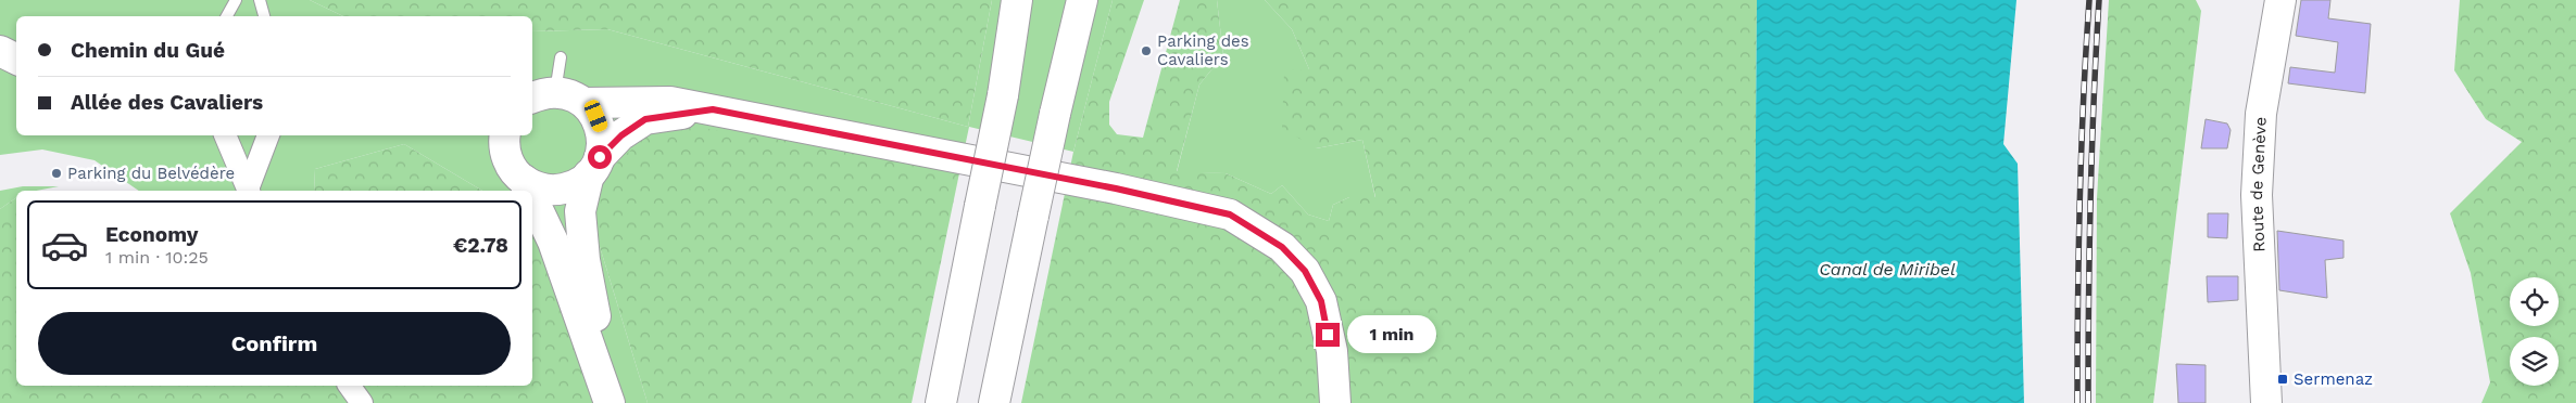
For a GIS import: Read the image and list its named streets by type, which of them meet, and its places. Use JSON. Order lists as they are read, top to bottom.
{
  "streets": {
    "main road": ["Route de Genève"]
  },
  "water": ["Canal de Miribel"],
  "places": {
    "other": ["Parking des Cavaliers", "Parking du Belvédère"],
    "transit": ["Sermenaz"]
  },
  "page": {
    "banner": ["Chemin du Gué", "Allée des Cavaliers"],
    "list": [
      {
        "name": "Economy",
        "note": "1 min · 10:25",
        "value": "€2.78"
      }
    ],
    "buttons": "Confirm",
    "bubble": "1 min"
  }
}
